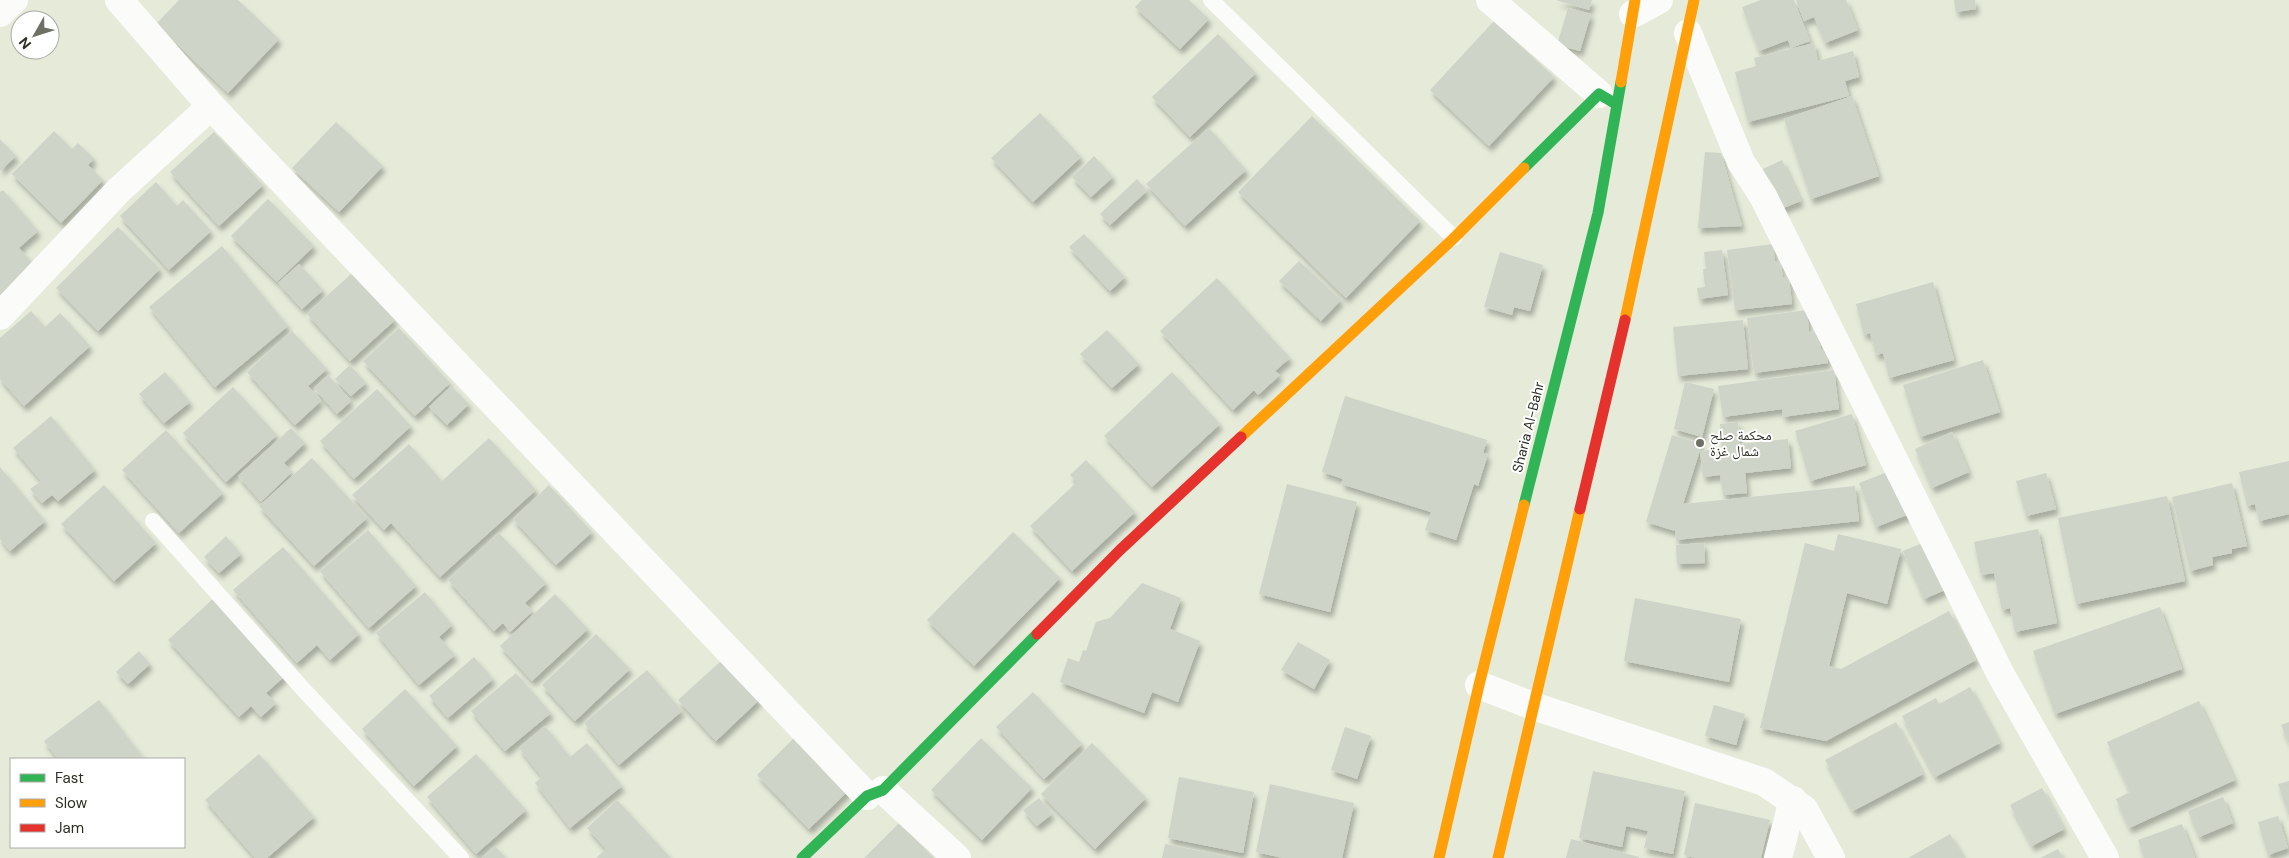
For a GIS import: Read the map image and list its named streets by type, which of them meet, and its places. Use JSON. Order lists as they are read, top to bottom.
{
  "streets": {
    "main road": ["Sharia Al-Bahr"]
  },
  "places": ["محكمة صلح شمال غزة"],
  "legend": ["Fast", "Slow", "Jam"],
  "north": "bottom left"
}
